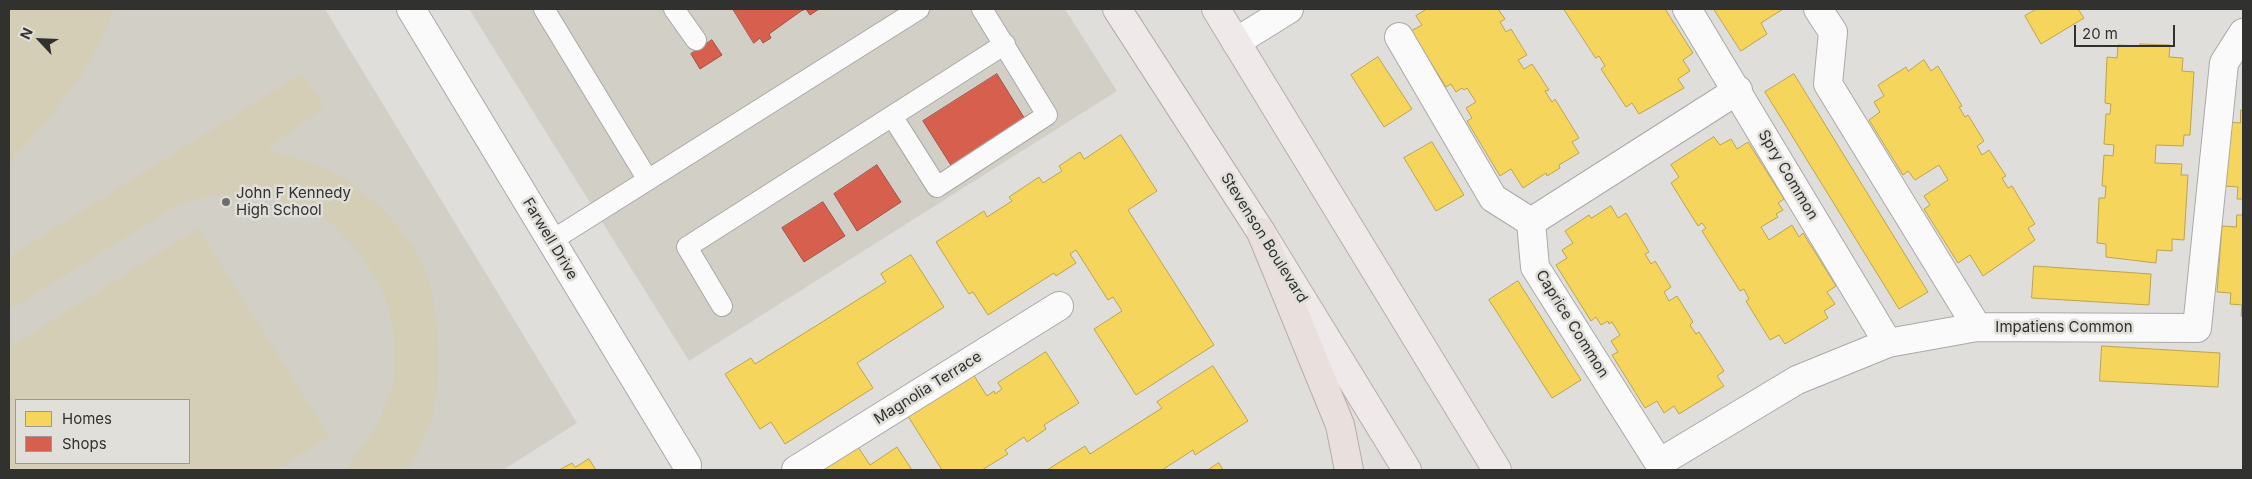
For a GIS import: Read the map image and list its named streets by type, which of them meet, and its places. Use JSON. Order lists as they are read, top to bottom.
{
  "streets": {
    "main road": ["Stevenson Boulevard"],
    "street": [
      "Spry Common",
      "Farwell Drive",
      "Caprice Common",
      "Impatiens Common",
      "Magnolia Terrace"
    ]
  },
  "crossings": [
    ["Spry Common", "Impatiens Common"],
    ["Caprice Common", "Impatiens Common"]
  ],
  "places": ["John F Kennedy High School"],
  "legend": ["Homes", "Shops"],
  "scale_bar": "20 m",
  "north": "top left"
}
